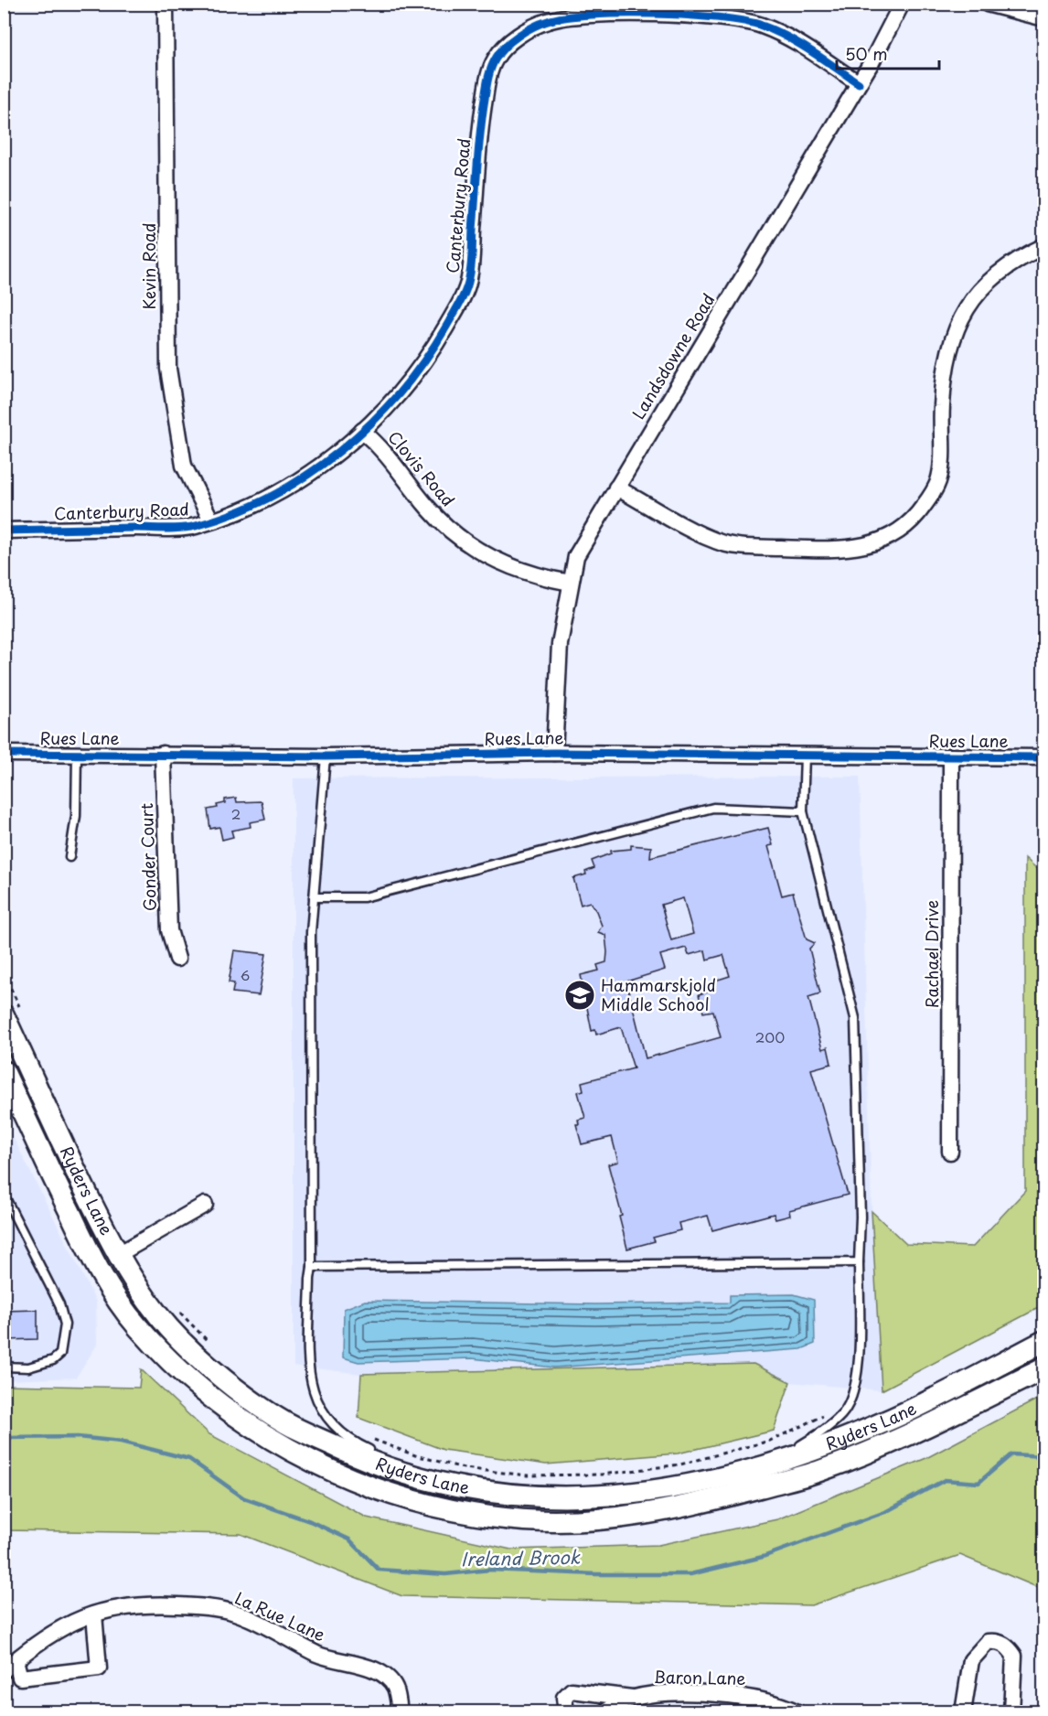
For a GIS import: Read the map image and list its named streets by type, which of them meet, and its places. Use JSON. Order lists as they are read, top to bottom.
{
  "streets": {
    "main road": ["Ryders Lane"],
    "street": [
      "Canterbury Road",
      "Kevin Road",
      "Landsdowne Road",
      "Clovis Road",
      "Rues Lane",
      "Gonder Court",
      "Rachael Drive",
      "La Rue Lane",
      "Baron Lane"
    ]
  },
  "crossings": [
    ["Canterbury Road", "Kevin Road"],
    ["Canterbury Road", "Landsdowne Road"],
    ["Canterbury Road", "Clovis Road"],
    ["Landsdowne Road", "Clovis Road"],
    ["Landsdowne Road", "Rues Lane"],
    ["Rues Lane", "Gonder Court"],
    ["Rues Lane", "Rachael Drive"]
  ],
  "water": ["Ireland Brook"],
  "places": {
    "school or university": ["Hammarskjold Middle School"]
  },
  "house_numbers": ["2", "6", "200"],
  "scale_bar": "50 m"
}
